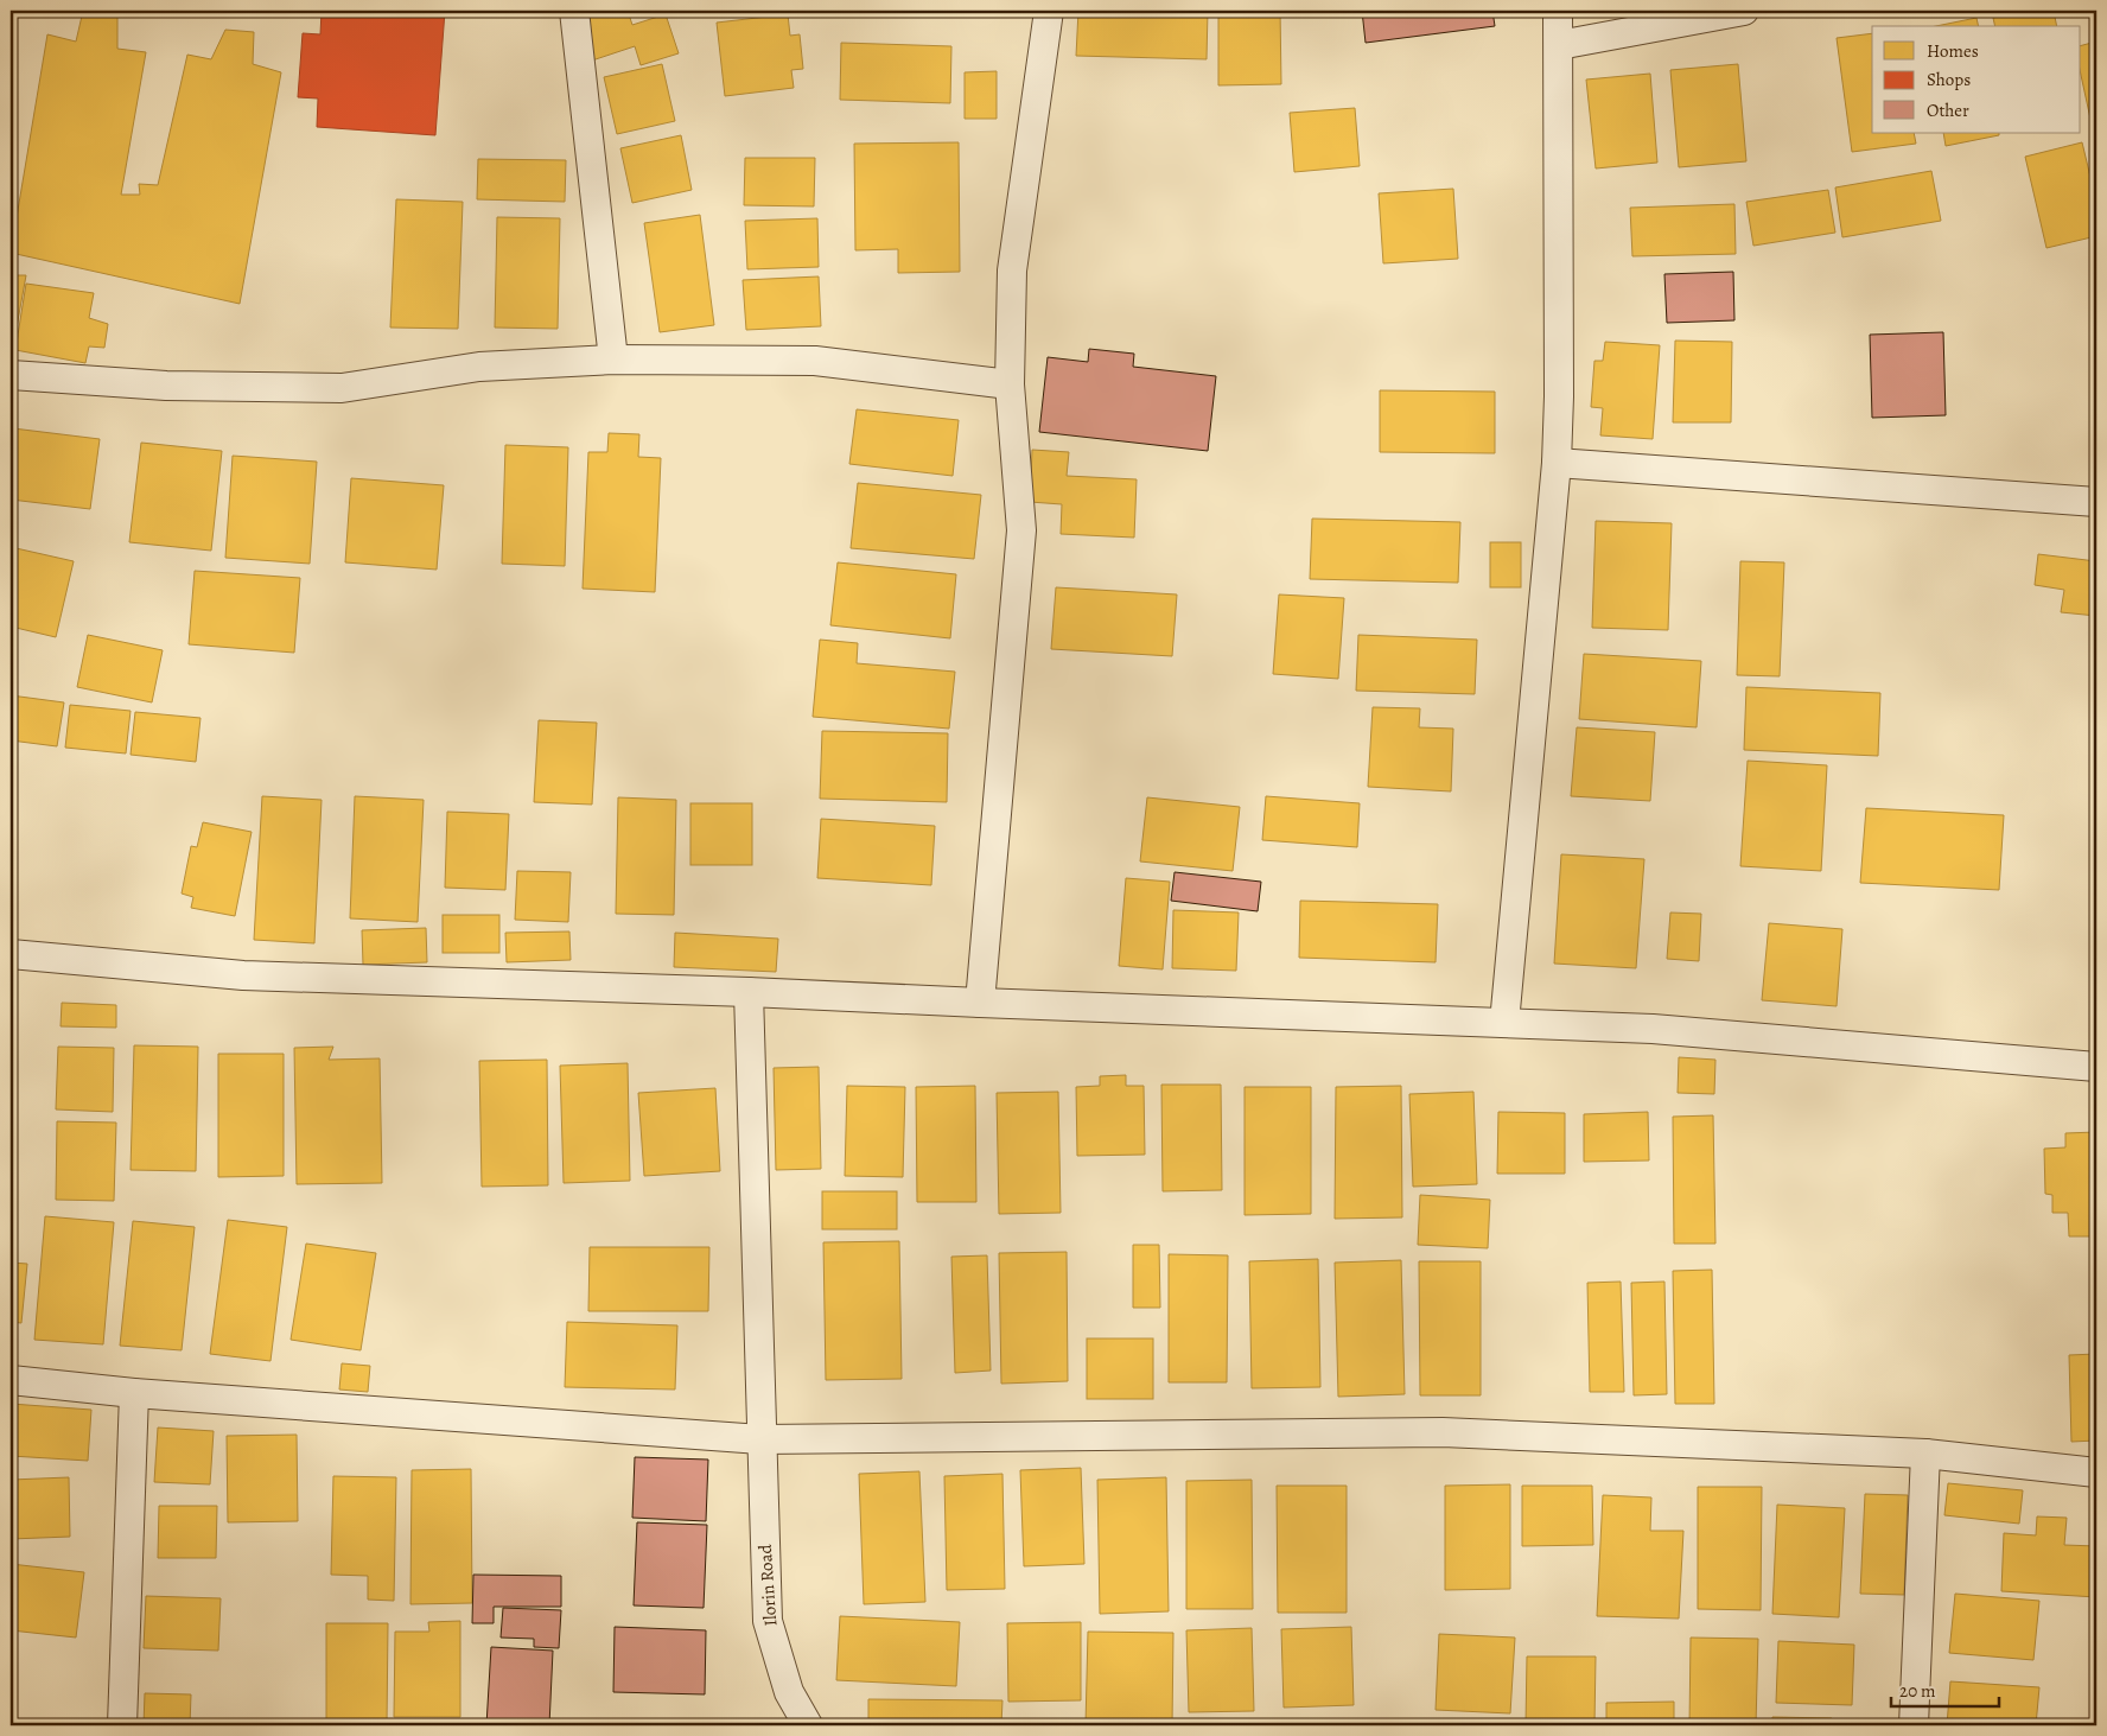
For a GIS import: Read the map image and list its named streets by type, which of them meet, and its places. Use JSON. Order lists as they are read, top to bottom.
{
  "streets": {
    "street": ["Ilorin Road"]
  },
  "legend": ["Homes", "Shops", "Other"],
  "scale_bar": "20 m"
}
